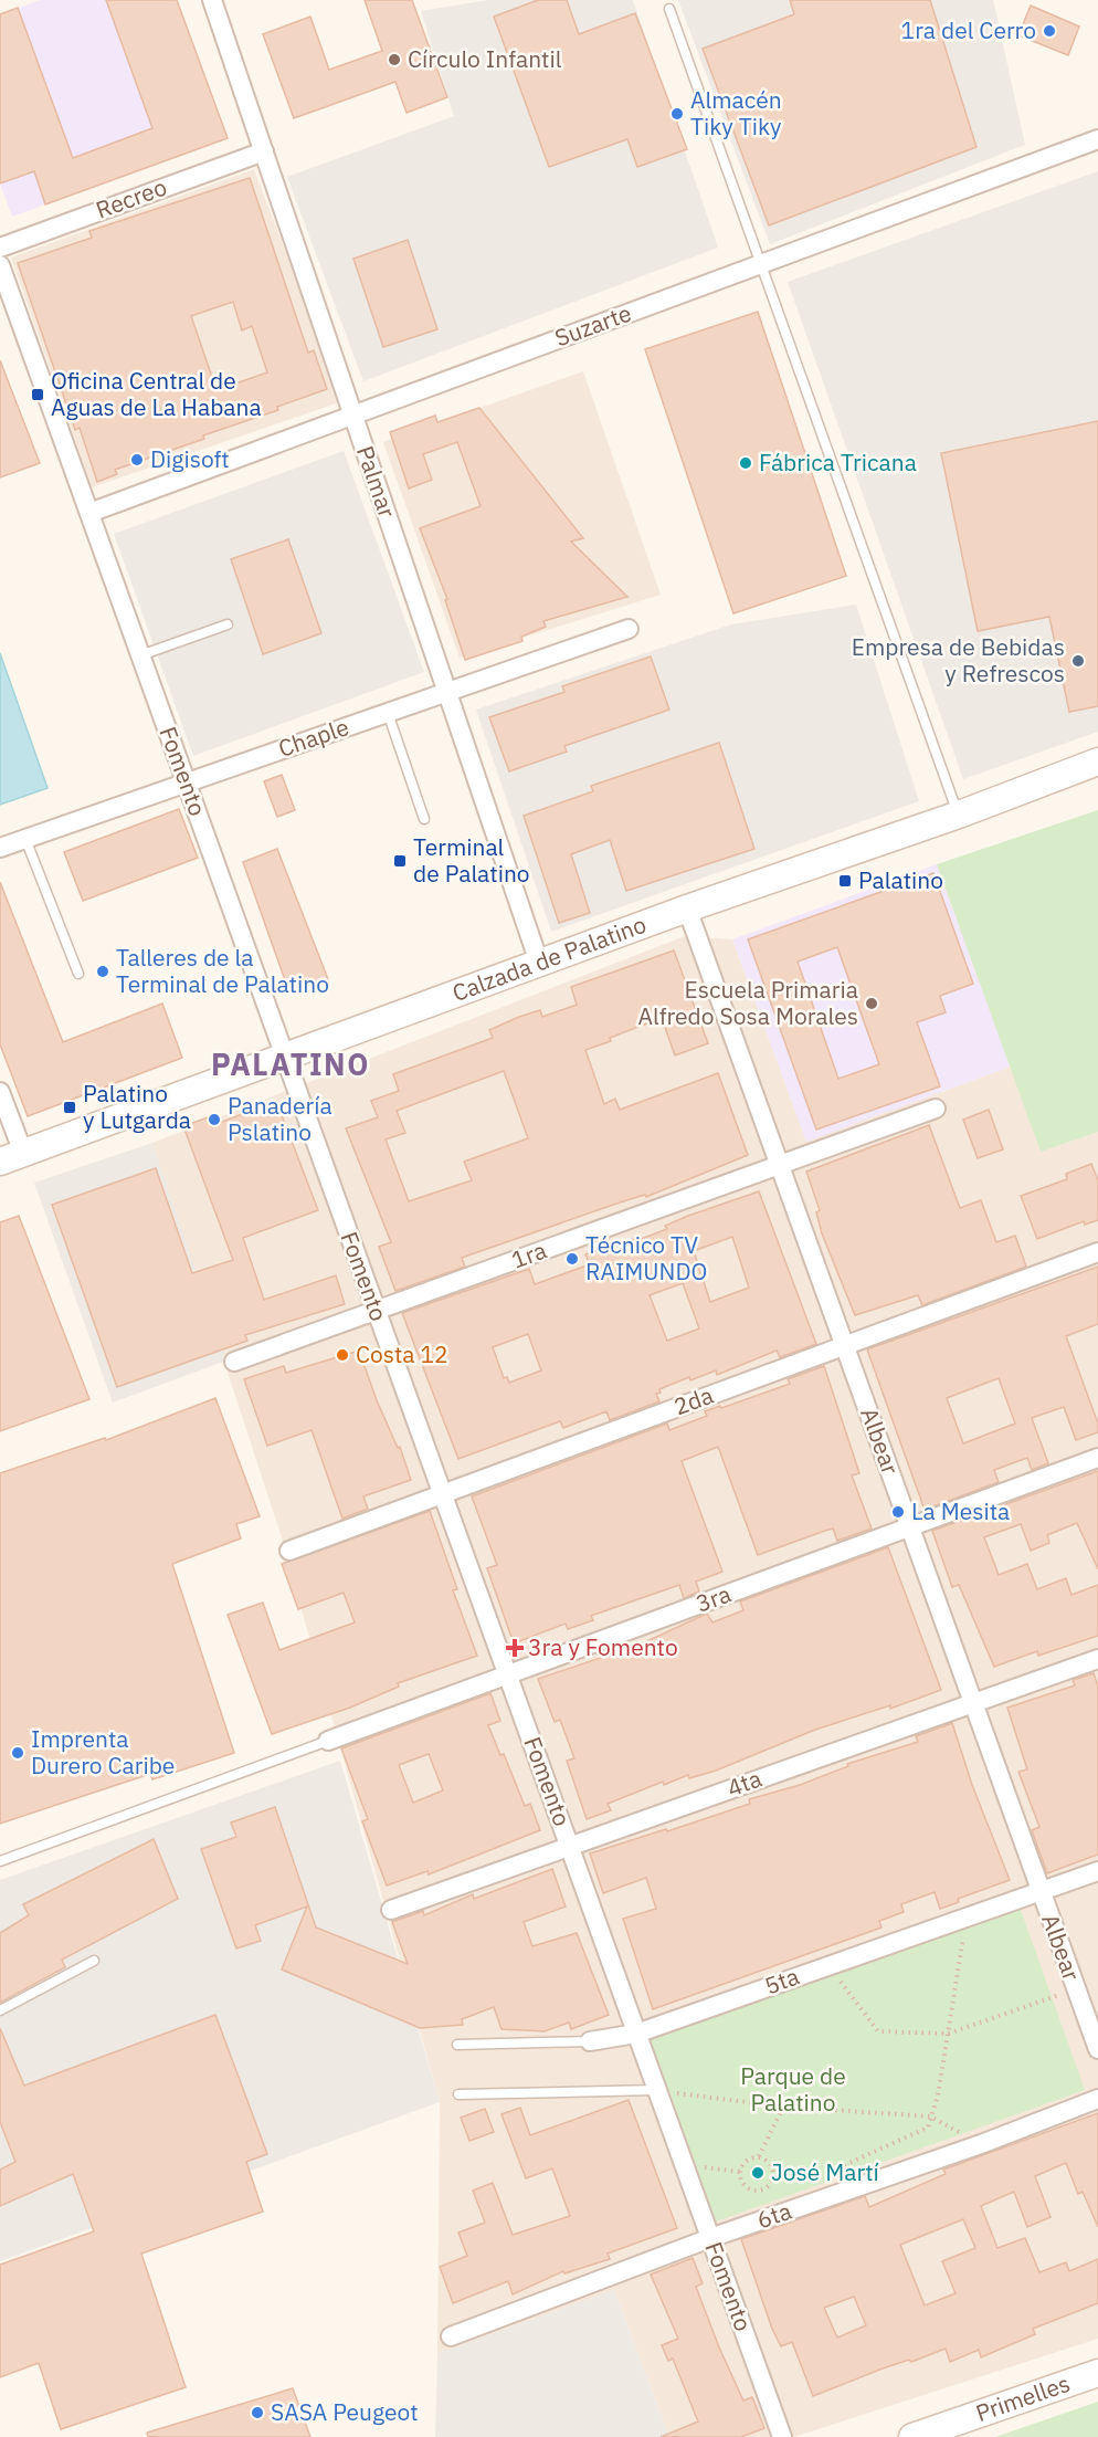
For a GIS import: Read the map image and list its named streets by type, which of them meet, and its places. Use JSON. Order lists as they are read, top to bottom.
{
  "streets": {
    "street": [
      "Recreo",
      "Suzarte",
      "Palmar",
      "Chaple",
      "Fomento",
      "Calzada de Palatino",
      "1ra",
      "2da",
      "Albear",
      "3ra",
      "4ta",
      "5ta",
      "6ta",
      "Primelles"
    ]
  },
  "crossings": [
    ["Recreo", "Palmar"],
    ["Suzarte", "Palmar"],
    ["Suzarte", "Fomento"],
    ["Palmar", "Chaple"],
    ["Palmar", "Calzada de Palatino"],
    ["Chaple", "Fomento"],
    ["Fomento", "Calzada de Palatino"],
    ["Fomento", "1ra"],
    ["Fomento", "2da"],
    ["Fomento", "3ra"],
    ["Fomento", "4ta"],
    ["Fomento", "5ta"],
    ["Fomento", "6ta"],
    ["Calzada de Palatino", "Albear"],
    ["1ra", "Albear"],
    ["2da", "Albear"],
    ["Albear", "3ra"],
    ["Albear", "4ta"],
    ["Albear", "5ta"]
  ],
  "districts": ["PALATINO"],
  "parks": ["Parque de Palatino"],
  "places": {
    "other": [
      "1ra del Cerro",
      "Círculo Infantil",
      "Almacén Tiky Tiky",
      "Digisoft",
      "Fábrica Tricana",
      "Empresa de Bebidas y Refrescos",
      "Talleres de la Terminal de Palatino",
      "Escuela Primaria Alfredo Sosa Morales",
      "Panadería Pslatino",
      "Técnico TV RAIMUNDO",
      "Costa 12",
      "La Mesita",
      "Imprenta Durero Caribe",
      "José Martí",
      "SASA Peugeot"
    ],
    "transit": [
      "Oficina Central de Aguas de La Habana",
      "Terminal de Palatino",
      "Palatino",
      "Palatino y Lutgarda"
    ],
    "health": ["3ra y Fomento"]
  }
}
